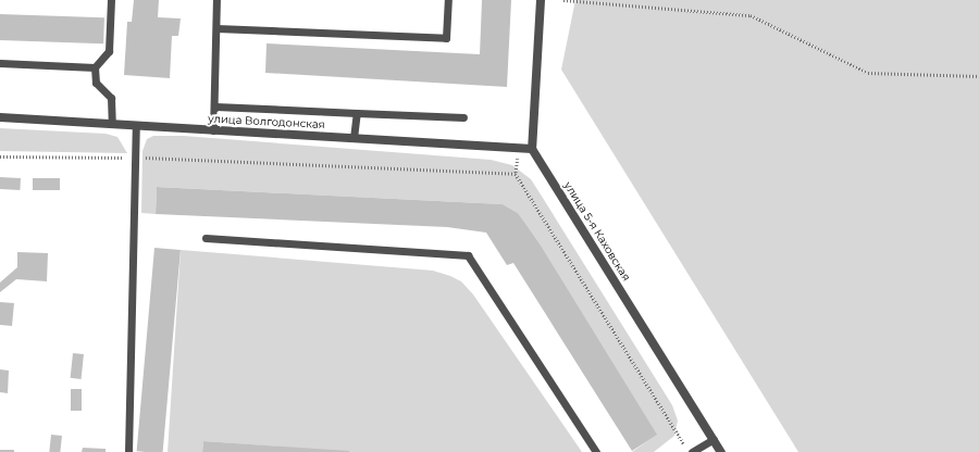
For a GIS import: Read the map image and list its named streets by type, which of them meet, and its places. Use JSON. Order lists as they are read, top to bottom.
{
  "streets": {
    "street": ["улица Волгодонская", "улица 5-я Каховская"]
  },
  "crossings": [
    ["улица Волгодонская", "улица 5-я Каховская"]
  ]
}
